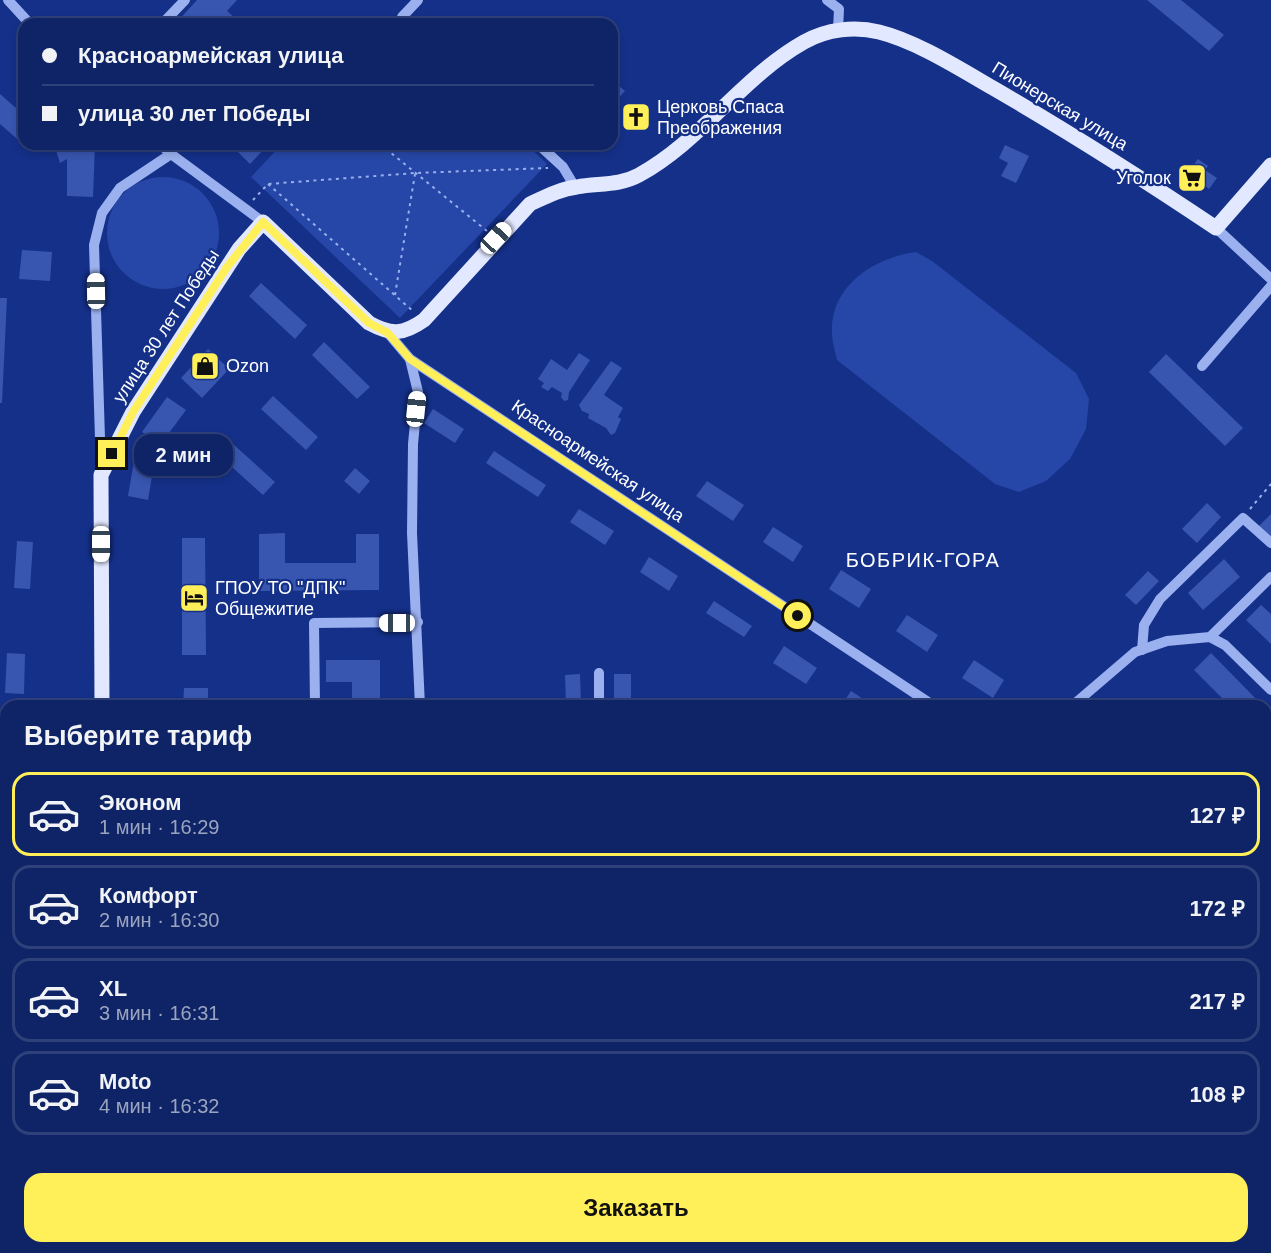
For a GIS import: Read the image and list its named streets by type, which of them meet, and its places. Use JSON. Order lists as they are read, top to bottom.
{
  "streets": {
    "main road": ["Пионерская улица", "улица 30 лет Победы", "Красноармейская улица"]
  },
  "crossings": [
    ["Пионерская улица", "Красноармейская улица"],
    ["улица 30 лет Победы", "Красноармейская улица"]
  ],
  "districts": ["БОБРИК-ГОРА"],
  "places": {
    "church": ["Церковь Спаса Преображения"],
    "supermarket": ["Уголок"],
    "shop": ["Ozon"],
    "hotel": ["ГПОУ ТО \"ДПК\" Общежитие"]
  },
  "page": {
    "banner": ["Красноармейская улица", "улица 30 лет Победы"],
    "bubble": "2 мин",
    "heading": "Выберите тариф",
    "list": [
      {
        "name": "Эконом",
        "note": "1 мин · 16:29",
        "value": "127 ₽"
      },
      {
        "name": "Комфорт",
        "note": "2 мин · 16:30",
        "value": "172 ₽"
      },
      {
        "name": "XL",
        "note": "3 мин · 16:31",
        "value": "217 ₽"
      },
      {
        "name": "Moto",
        "note": "4 мин · 16:32",
        "value": "108 ₽"
      }
    ],
    "buttons": "Заказать"
  }
}
